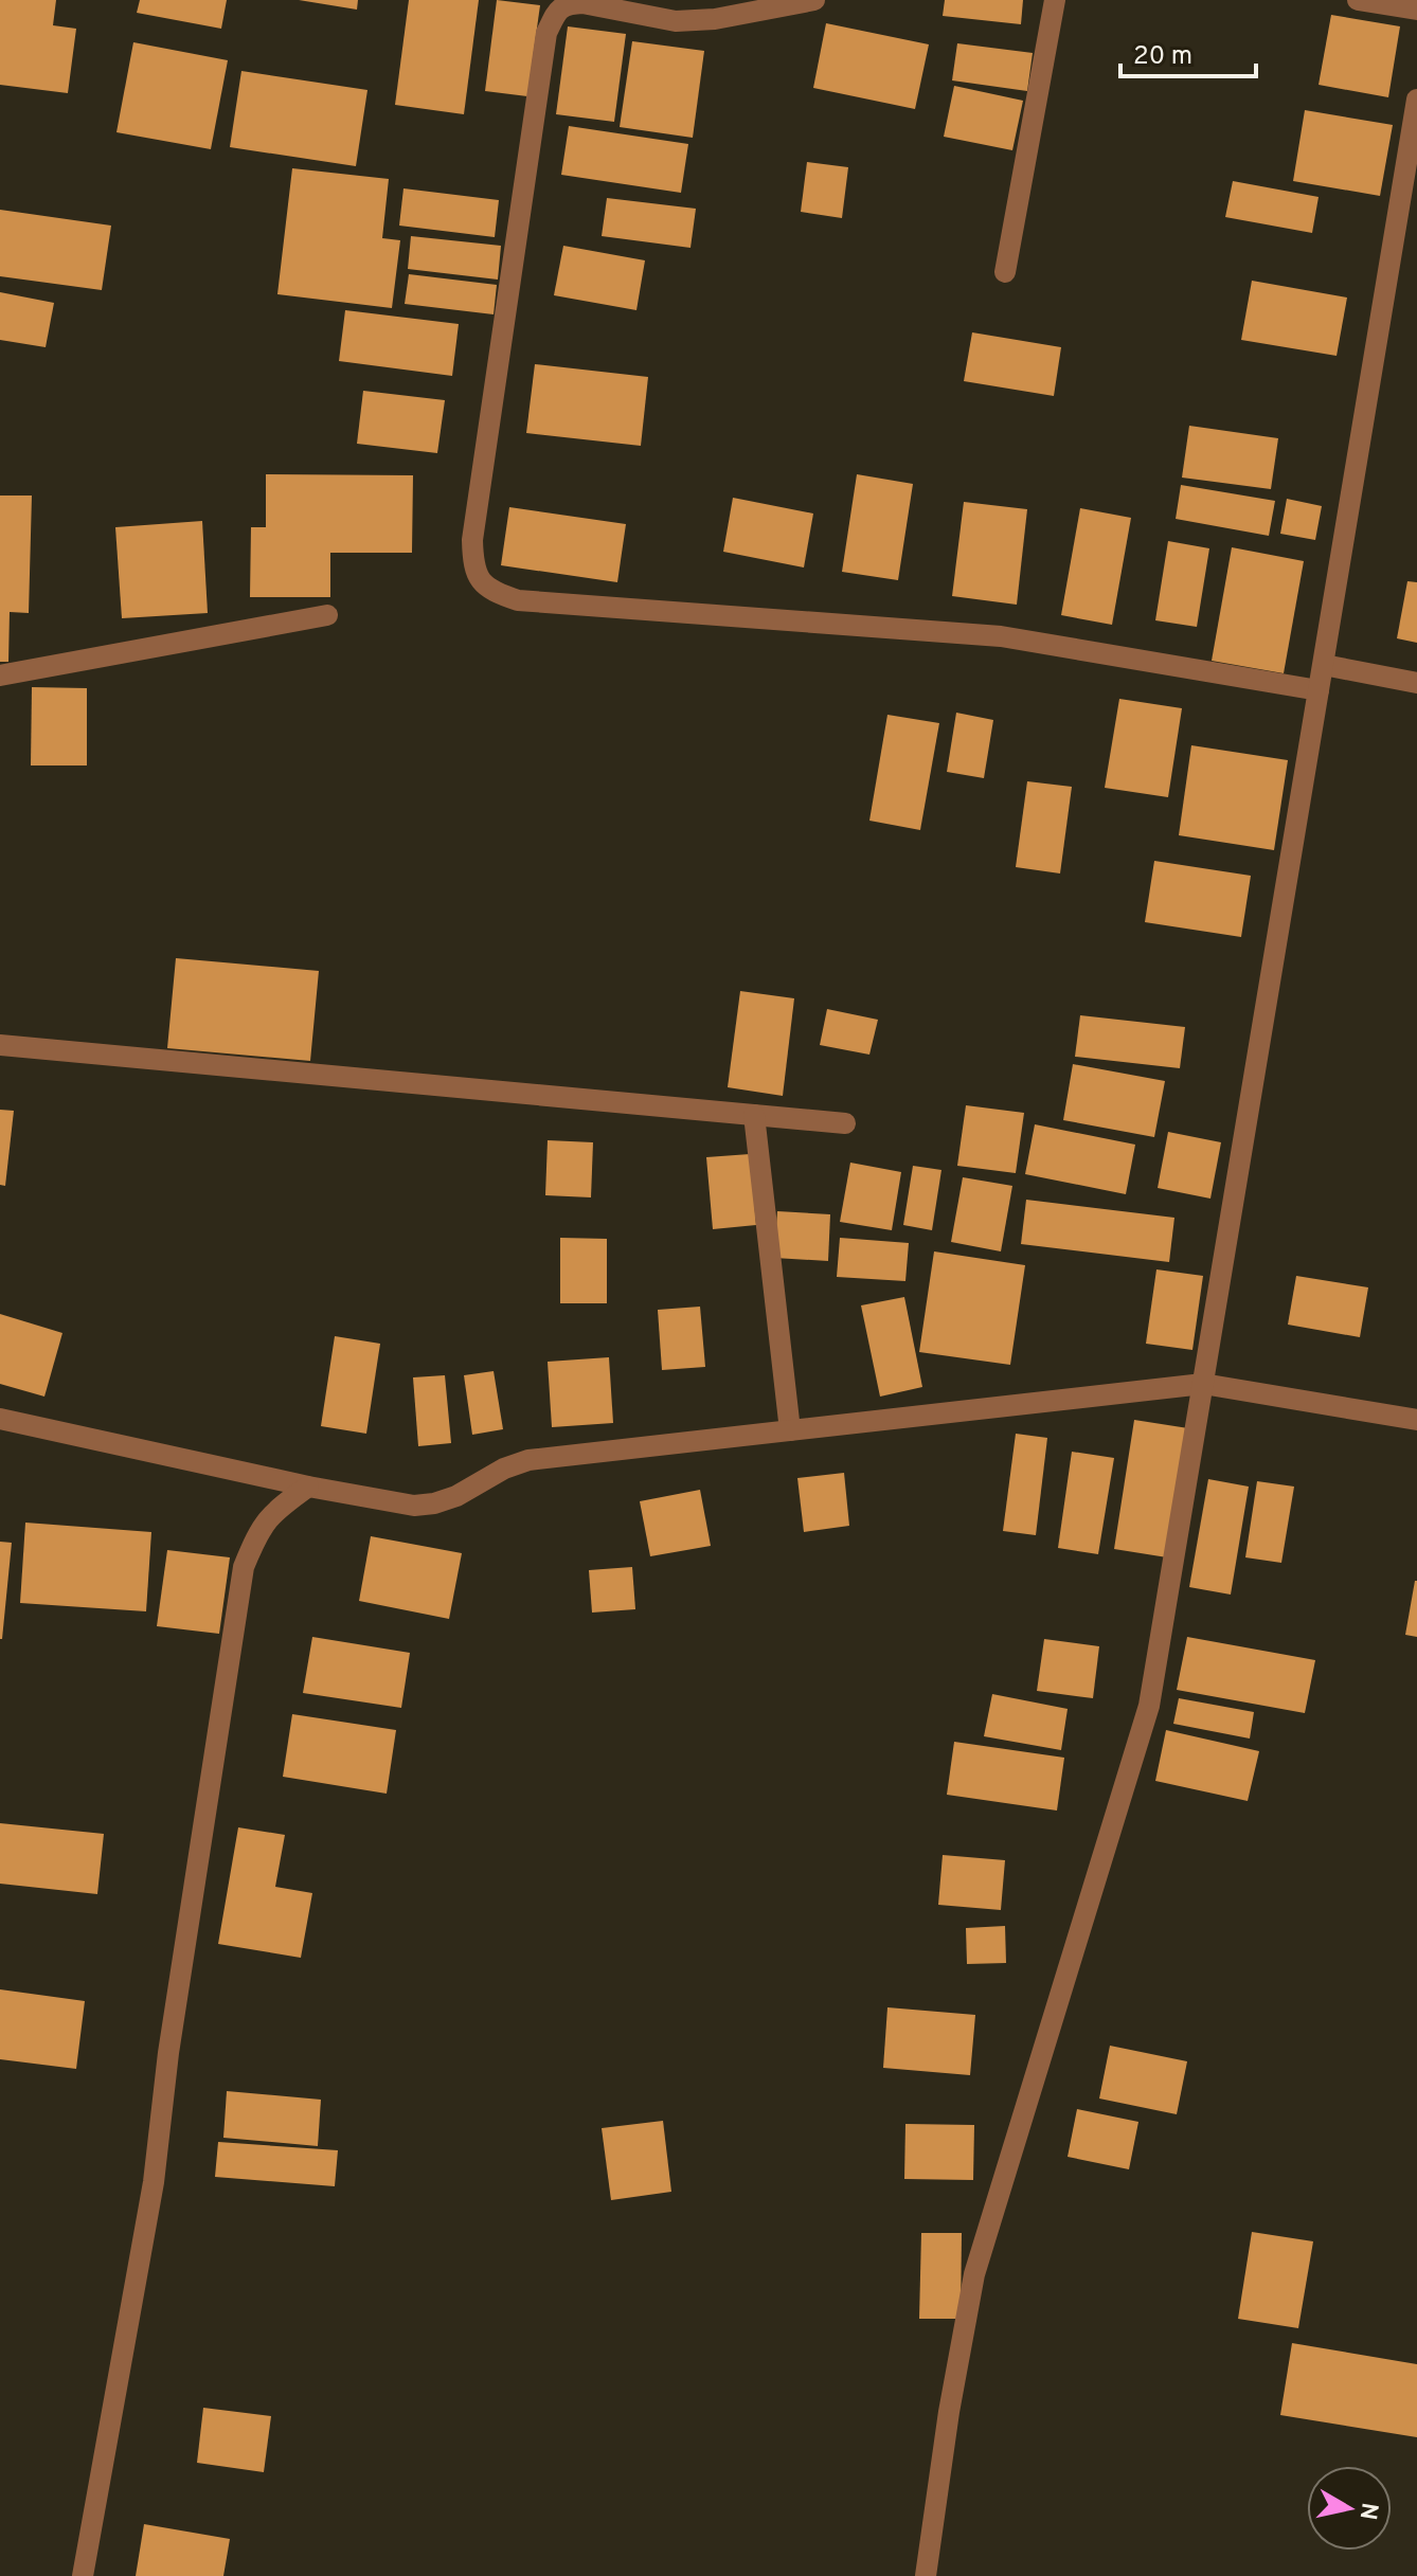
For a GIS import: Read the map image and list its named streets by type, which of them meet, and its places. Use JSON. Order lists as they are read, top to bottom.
{
  "scale_bar": "20 m",
  "north": "right"
}
